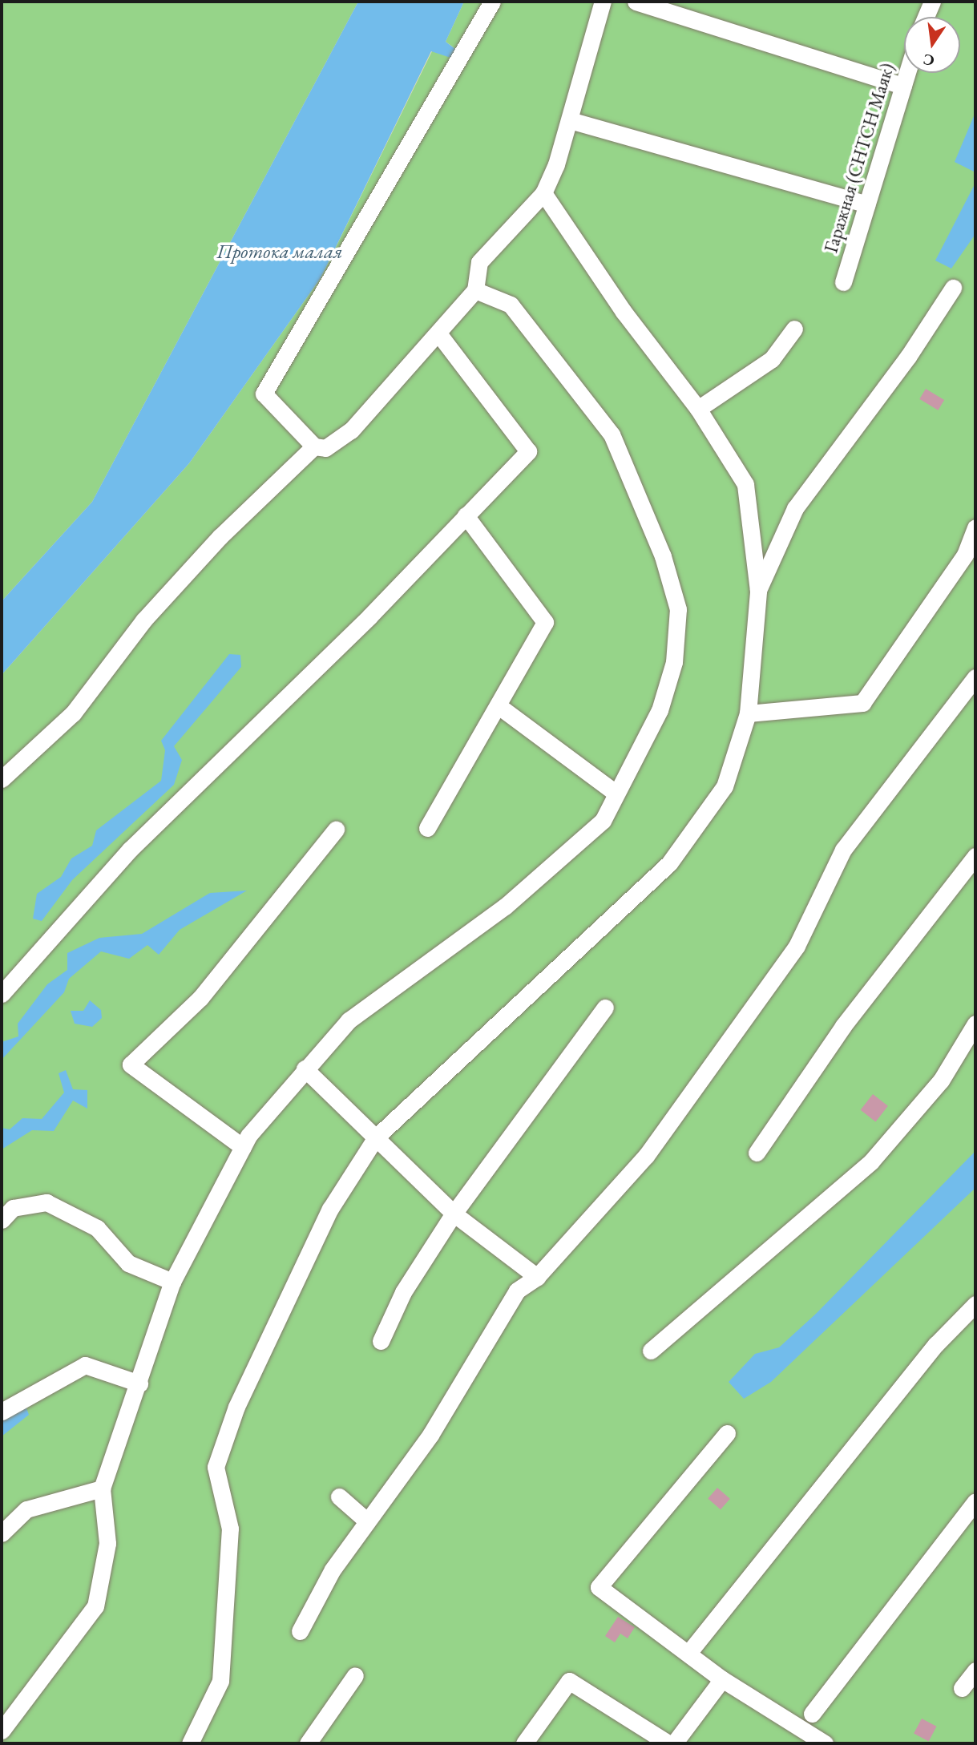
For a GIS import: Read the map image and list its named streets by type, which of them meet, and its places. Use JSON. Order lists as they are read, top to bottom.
{
  "streets": {
    "street": ["Гаражная (СНТСН Маяк)"]
  },
  "water": ["Протока малая"],
  "north": "bottom"
}
